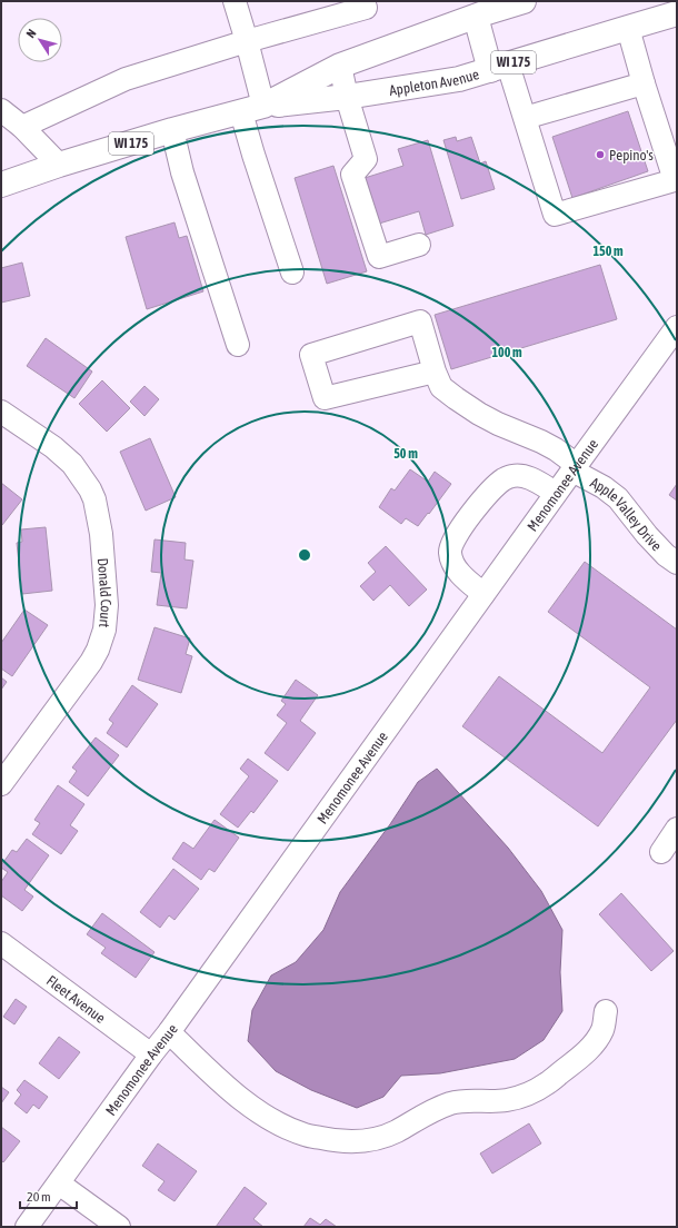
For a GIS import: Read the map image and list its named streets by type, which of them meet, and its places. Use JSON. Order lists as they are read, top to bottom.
{
  "streets": {
    "main road": ["WI 175", "Appleton Avenue"],
    "street": [
      "Menomonee Avenue",
      "Apple Valley Drive",
      "Donald Court",
      "Fleet Avenue"
    ]
  },
  "crossings": [
    ["Menomonee Avenue", "Apple Valley Drive"],
    ["Menomonee Avenue", "Fleet Avenue"]
  ],
  "places": ["Pepino's"],
  "scale_bar": "20 m",
  "north": "top left",
  "rings": ["150 m", "100 m", "50 m"]
}
